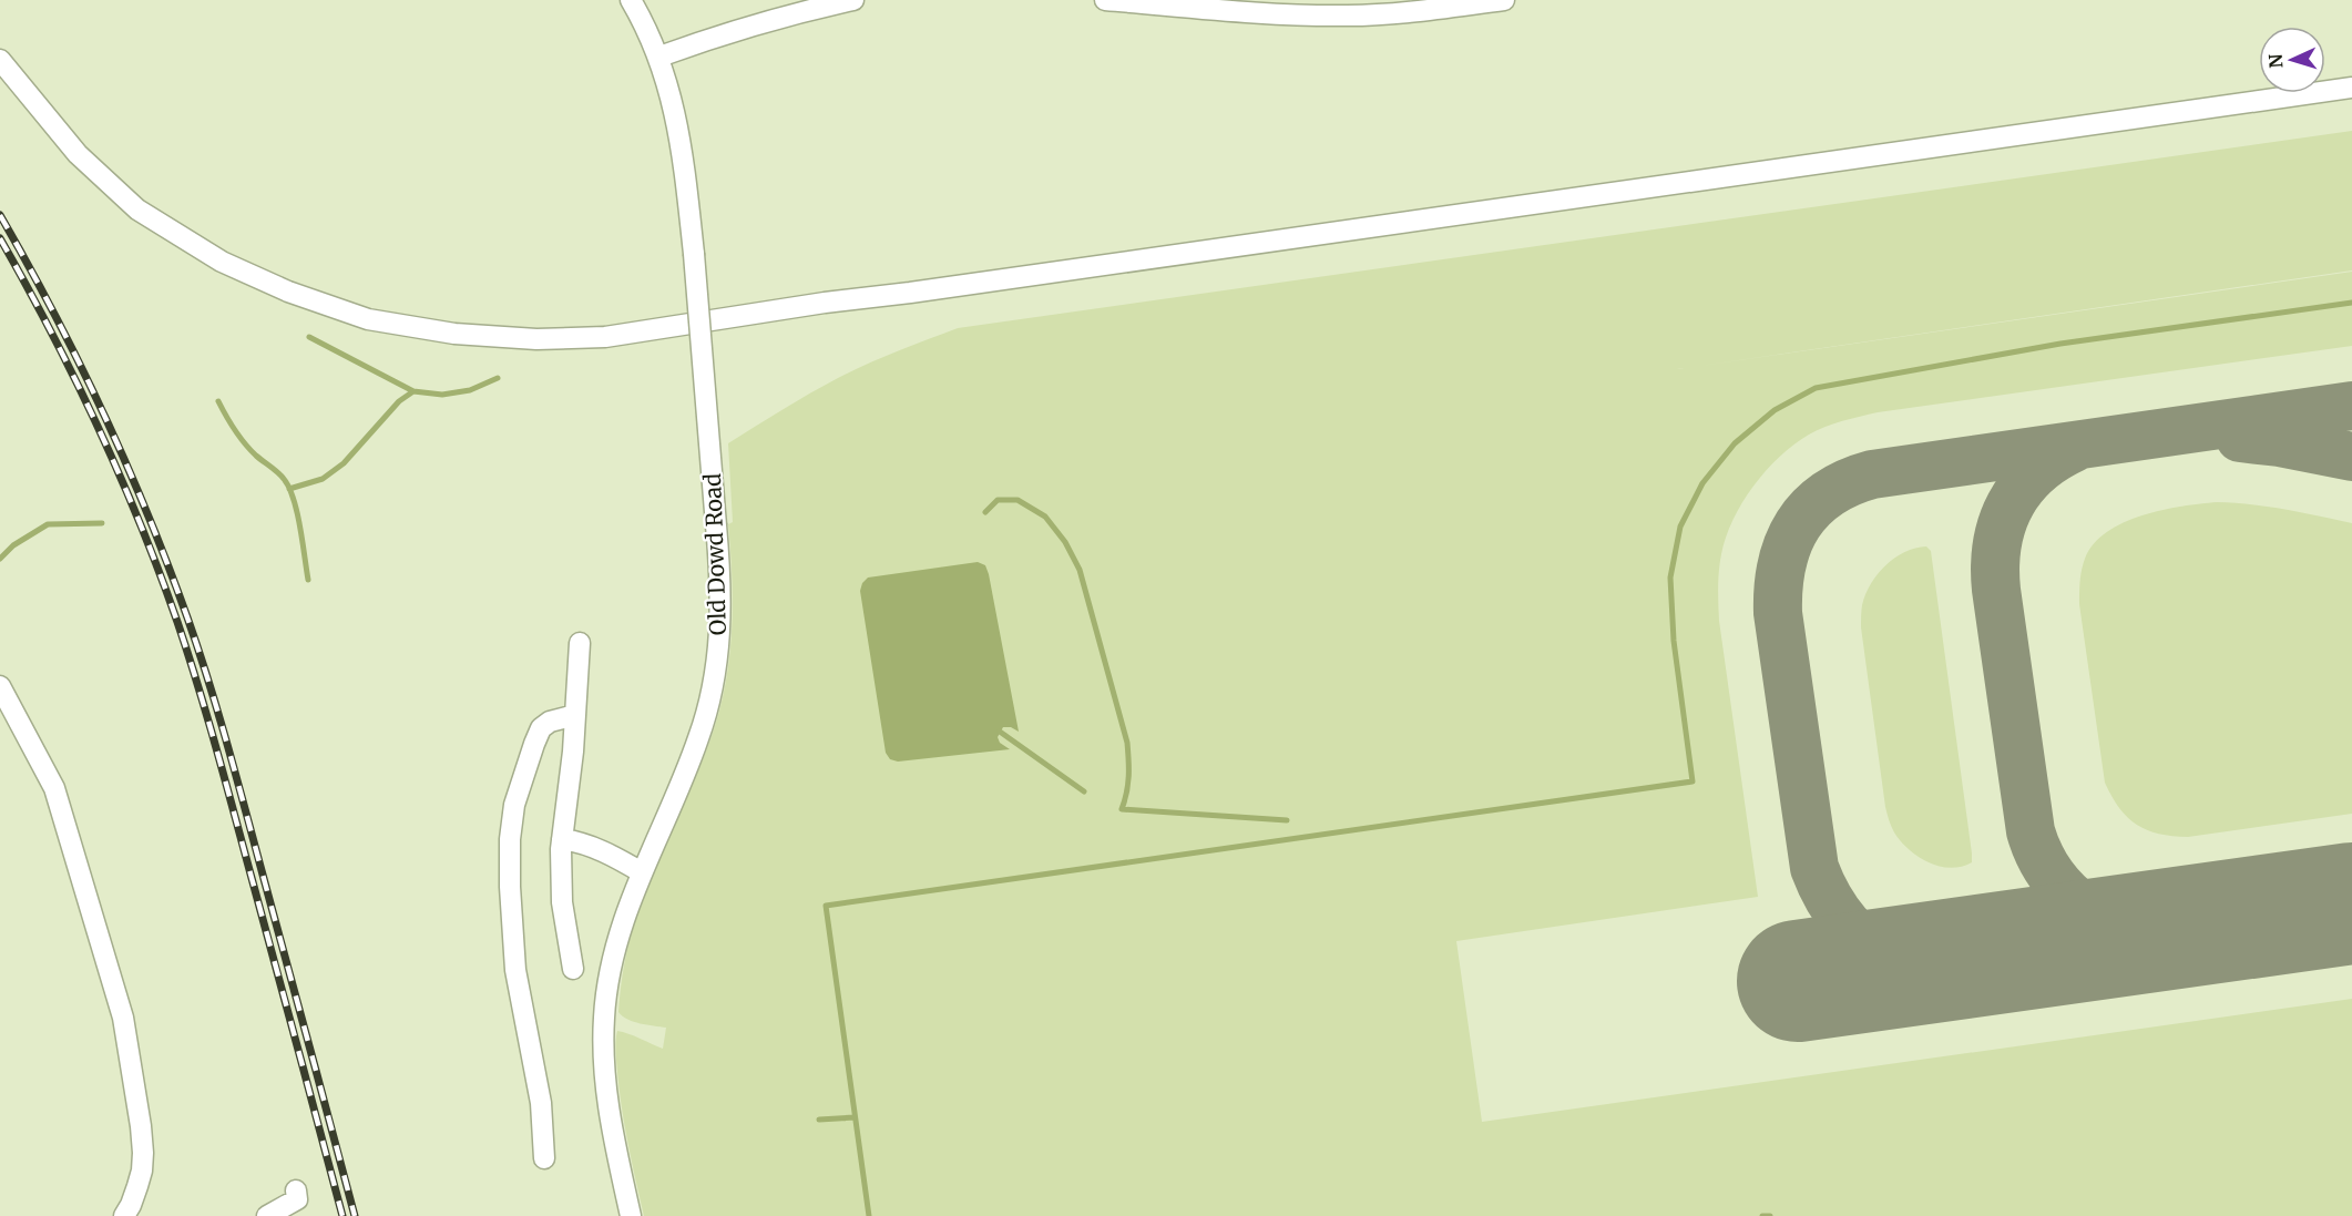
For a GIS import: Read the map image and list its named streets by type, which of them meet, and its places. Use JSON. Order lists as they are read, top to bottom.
{
  "streets": {
    "street": ["Old Dowd Road"]
  },
  "north": "left"
}
